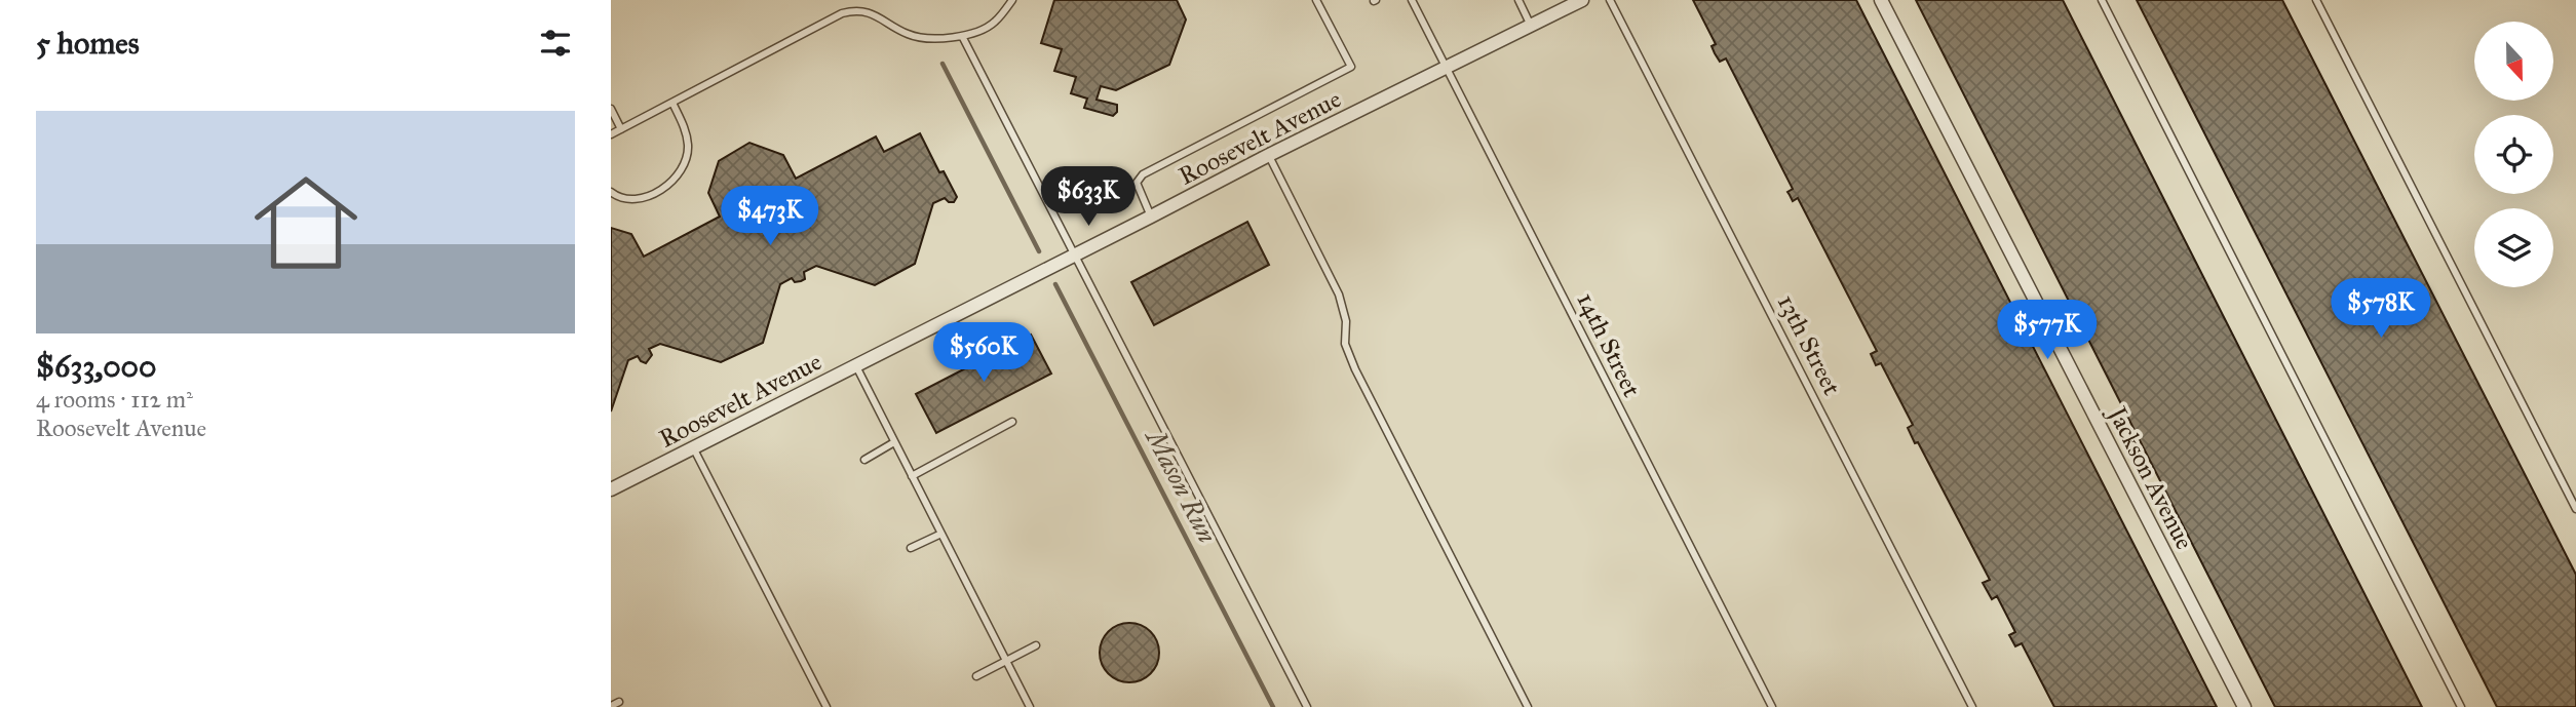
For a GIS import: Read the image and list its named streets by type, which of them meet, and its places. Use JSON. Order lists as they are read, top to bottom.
{
  "streets": {
    "street": ["Roosevelt Avenue", "Jackson Avenue"],
    "lane": ["14th Street", "13th Street"]
  },
  "crossings": [
    ["Roosevelt Avenue", "14th Street"]
  ],
  "water": ["Mason Run"],
  "north": "bottom",
  "page": {
    "heading": "5 homes",
    "list": [
      {
        "name": "$633,000",
        "note": "4 rooms · 112 m² · Roosevelt Avenue"
      }
    ],
    "price": [
      "$633K",
      "$473K",
      "$578K",
      "$577K",
      "$560K"
    ]
  }
}
